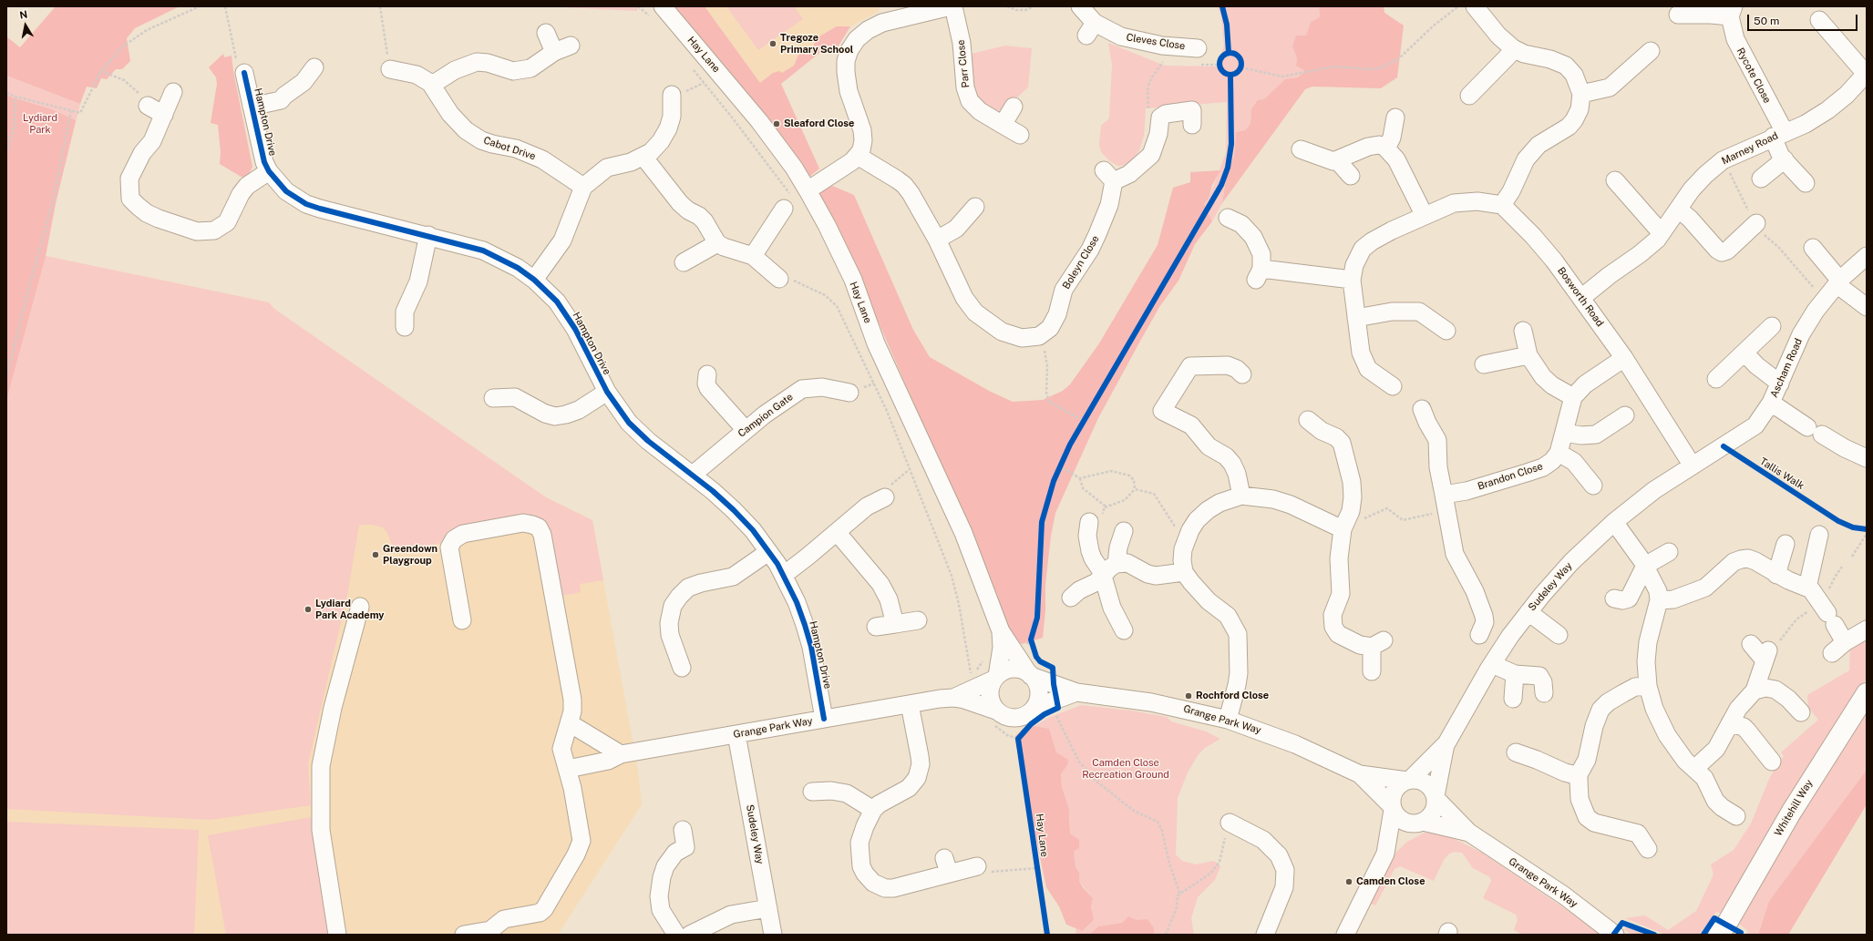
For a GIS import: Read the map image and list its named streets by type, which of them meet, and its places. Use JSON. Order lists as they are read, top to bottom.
{
  "streets": {
    "main road": ["Whitehill Way"],
    "street": [
      "Cleves Close",
      "Hay Lane",
      "Parr Close",
      "Rycote Close",
      "Hampton Drive",
      "Cabot Drive",
      "Marney Road",
      "Boleyn Close",
      "Bosworth Road",
      "Ascham Road",
      "Campion Gate",
      "Brandon Close",
      "Sudeley Way",
      "Grange Park Way"
    ],
    "cycle path": ["Tallis Walk"]
  },
  "crossings": [
    ["Hay Lane", "Grange Park Way"],
    ["Rycote Close", "Marney Road"],
    ["Hampton Drive", "Campion Gate"],
    ["Hampton Drive", "Grange Park Way"],
    ["Marney Road", "Bosworth Road"],
    ["Bosworth Road", "Ascham Road"],
    ["Bosworth Road", "Brandon Close"],
    ["Bosworth Road", "Sudeley Way"],
    ["Ascham Road", "Sudeley Way"],
    ["Sudeley Way", "Grange Park Way"]
  ],
  "parks": ["Lydiard Park", "Camden Close Recreation Ground"],
  "places": [
    "Tregoze Primary School",
    "Sleaford Close",
    "Greendown Playgroup",
    "Lydiard Park Academy",
    "Rochford Close",
    "Camden Close"
  ],
  "scale_bar": "50 m",
  "north": "top"
}
